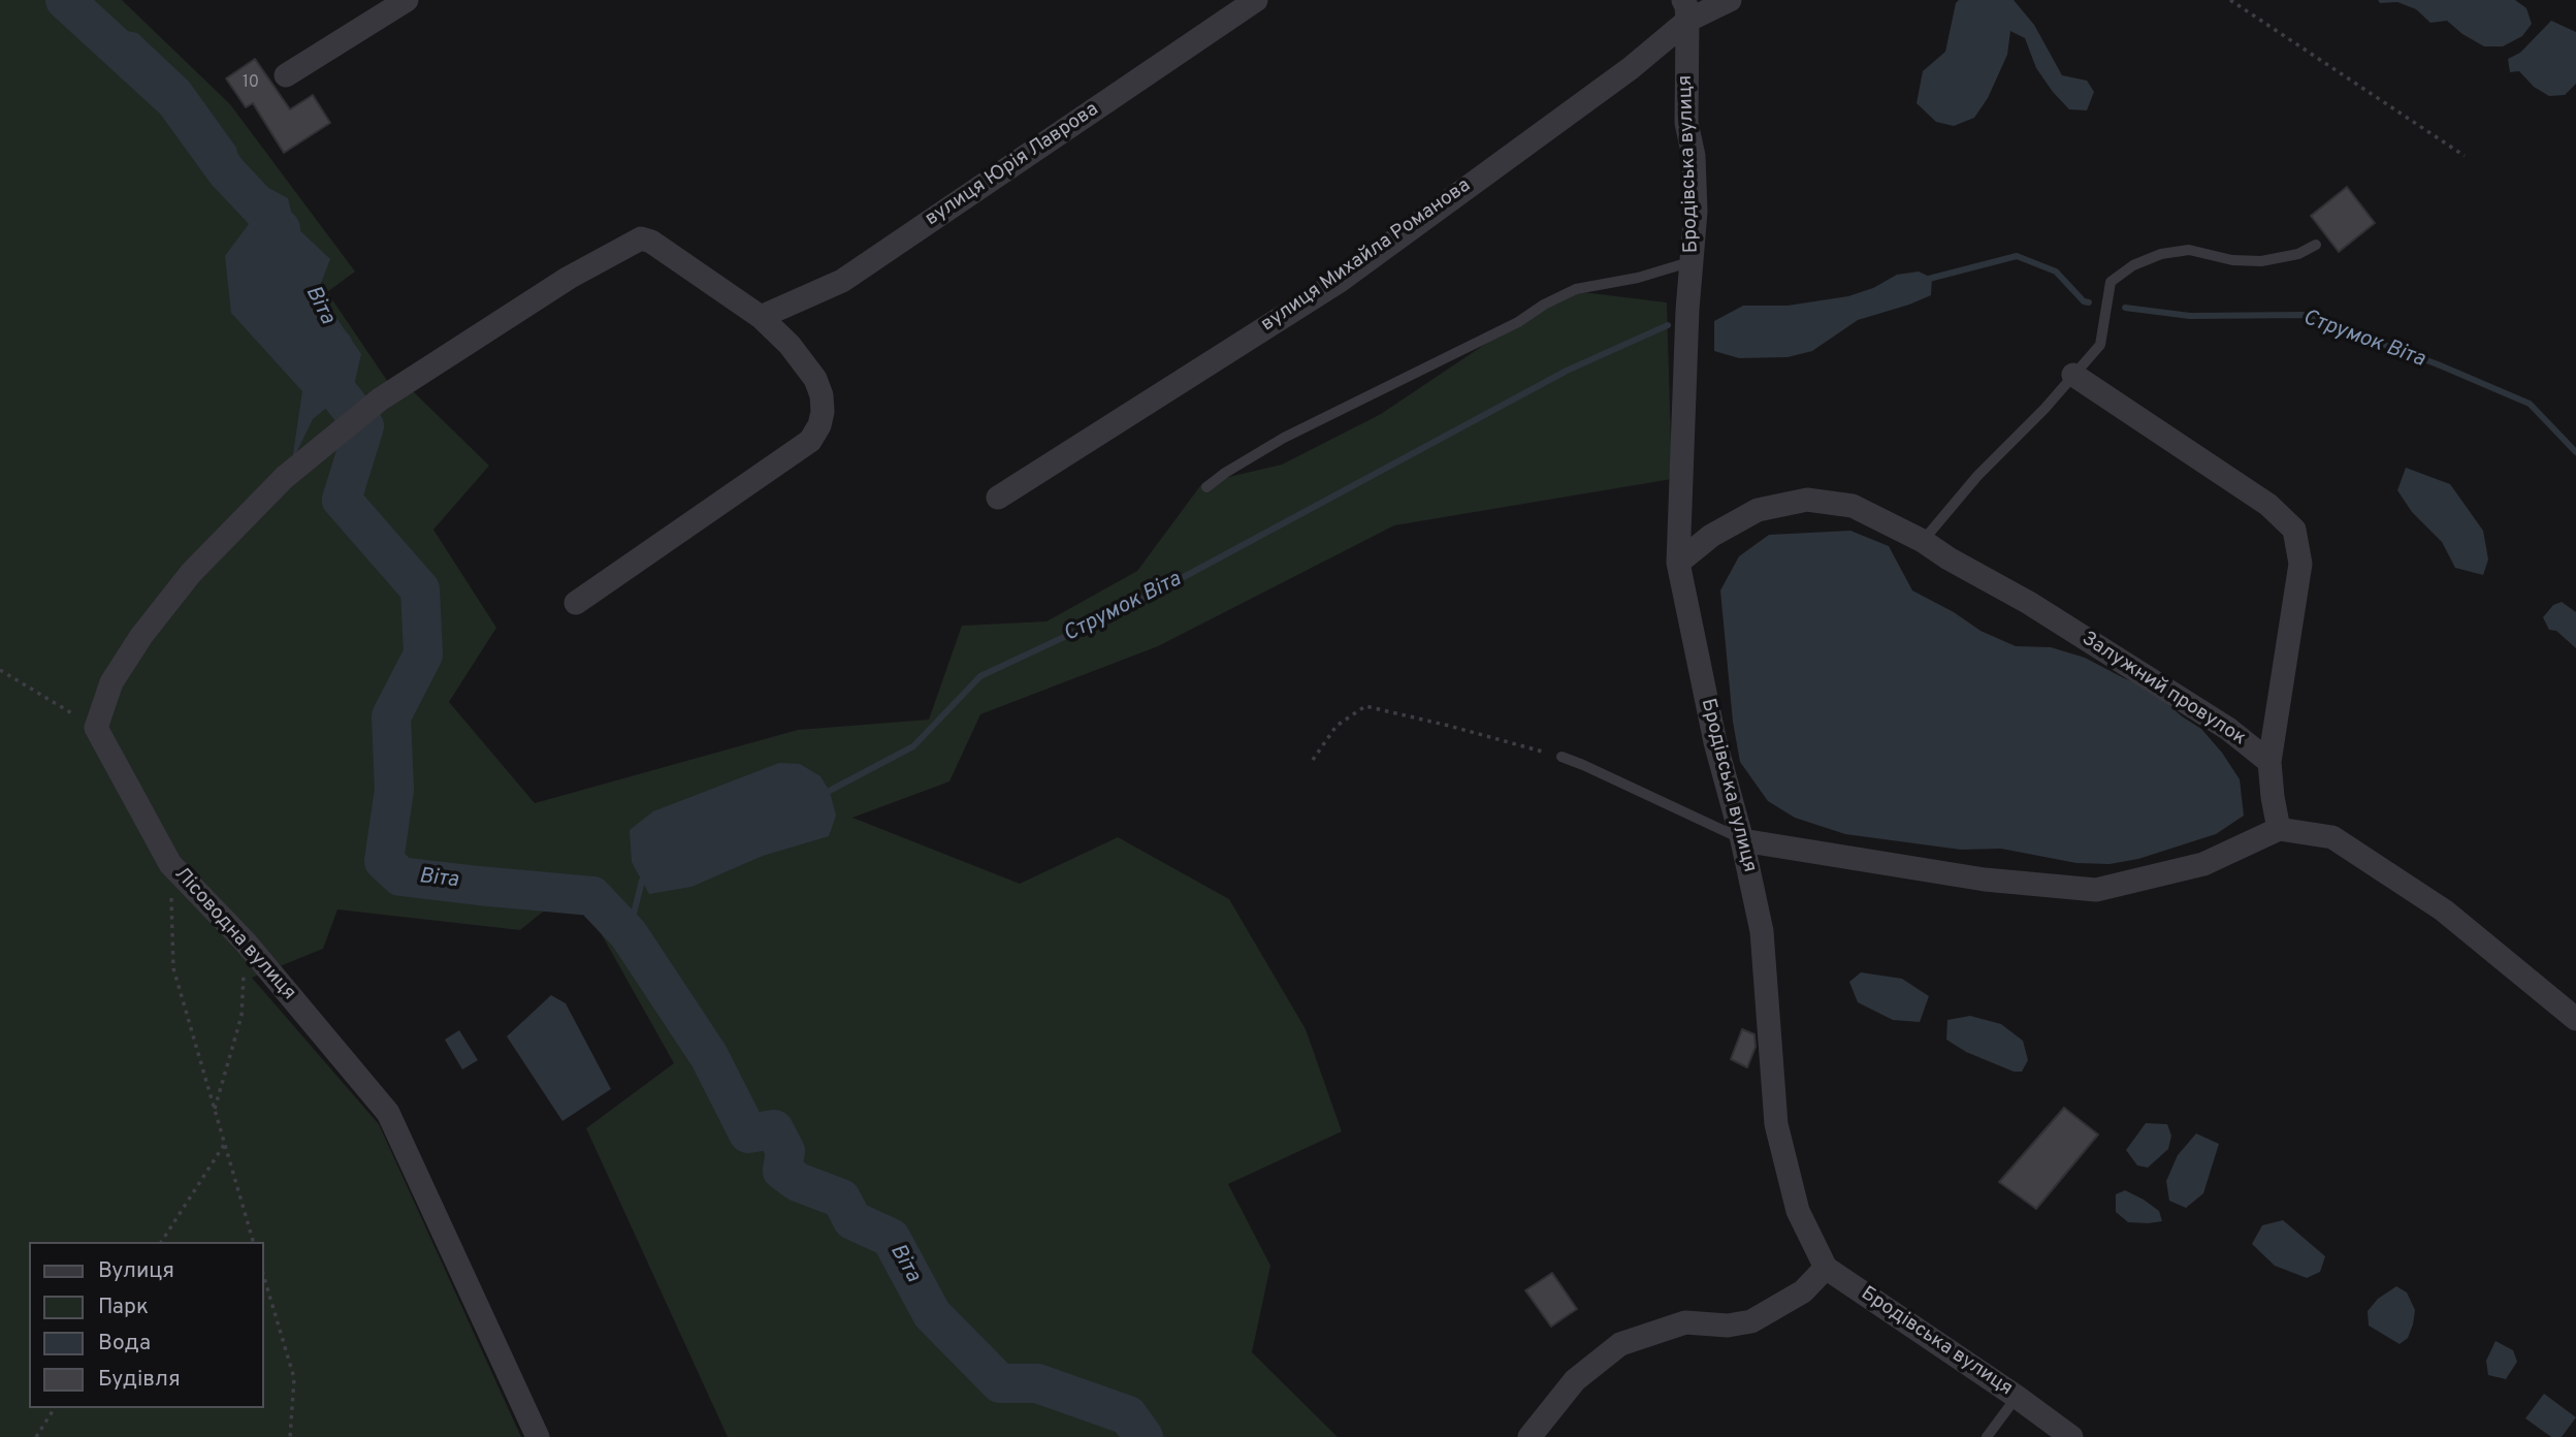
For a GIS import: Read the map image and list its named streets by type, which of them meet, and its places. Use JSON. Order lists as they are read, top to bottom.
{
  "streets": {
    "street": [
      "Бродівська вулиця",
      "вулиця Юрія Лаврова",
      "вулиця Михайла Романова",
      "Залужний провулок",
      "Лісоводна вулиця"
    ]
  },
  "crossings": [
    ["Бродівська вулиця", "вулиця Михайла Романова"],
    ["Бродівська вулиця", "Залужний провулок"]
  ],
  "water": ["Віта", "Струмок Віта"],
  "house_numbers": ["10"],
  "legend": [
    "Вулиця",
    "Парк",
    "Вода",
    "Будівля"
  ]
}
